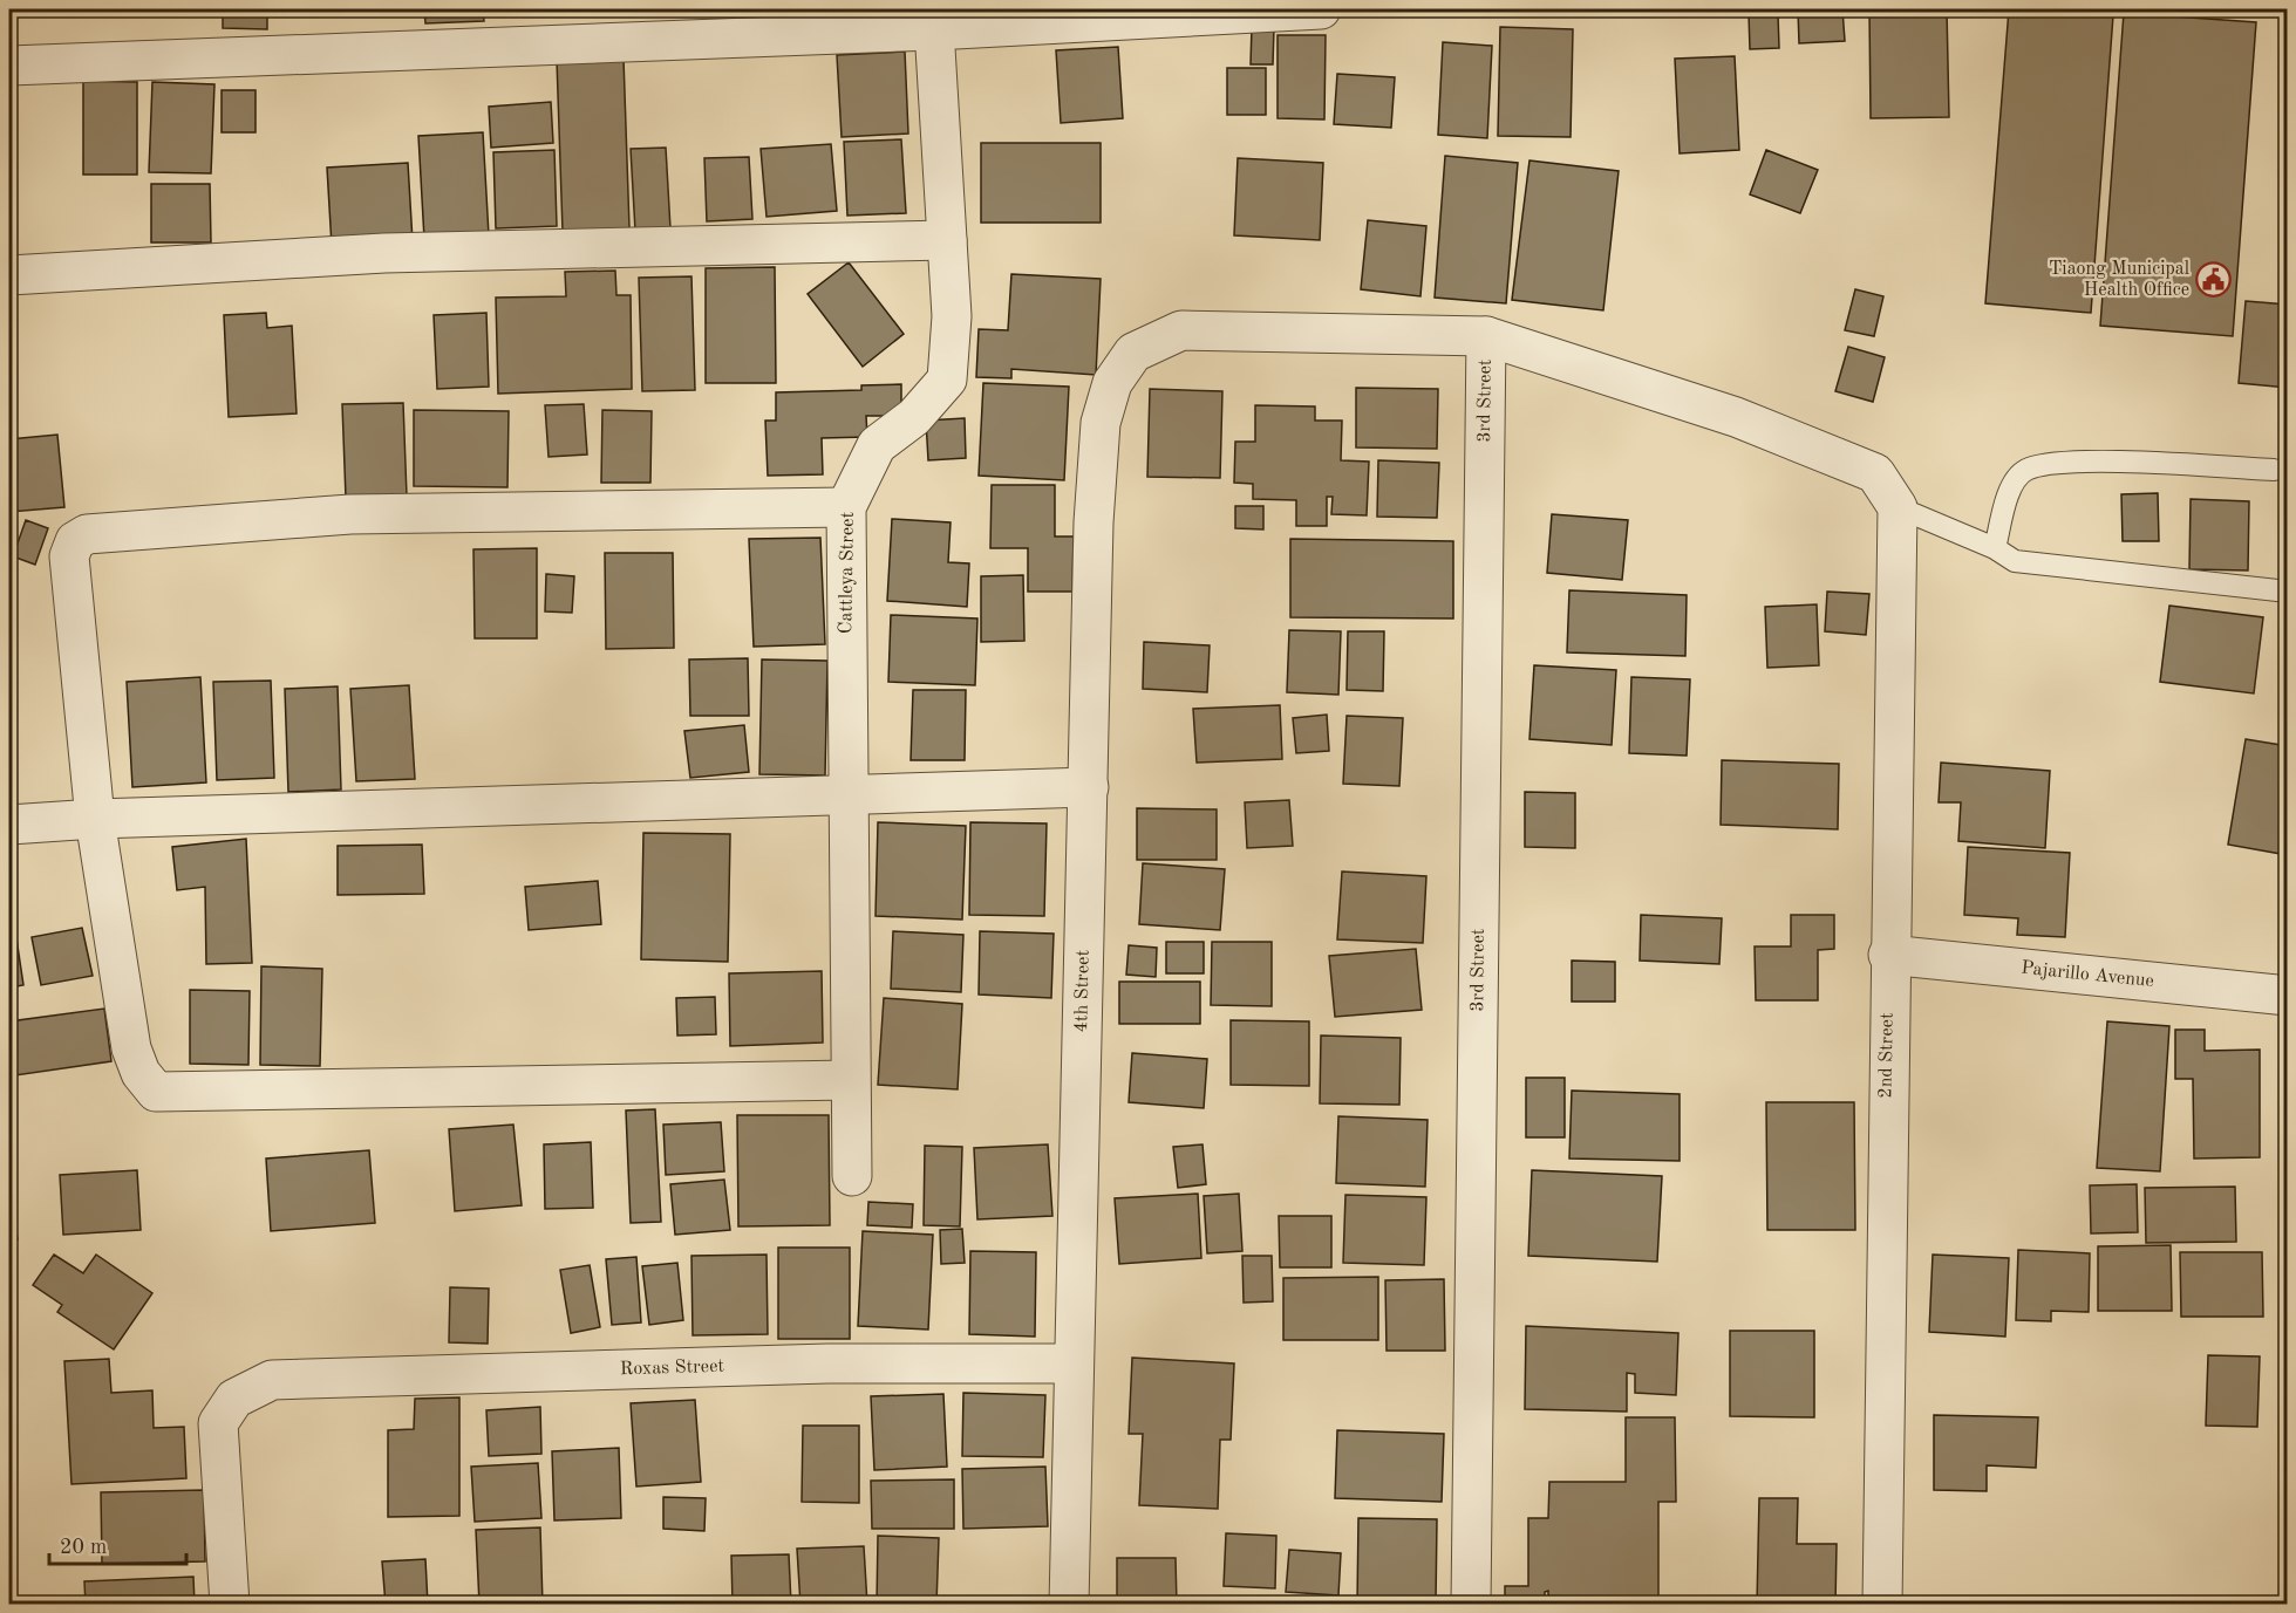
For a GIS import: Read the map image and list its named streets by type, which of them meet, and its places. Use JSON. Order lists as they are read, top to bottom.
{
  "streets": {
    "street": [
      "3rd Street",
      "Cattleya Street",
      "Pajarillo Avenue",
      "4th Street",
      "2nd Street",
      "Roxas Street"
    ]
  },
  "crossings": [
    ["3rd Street", "4th Street"],
    ["Pajarillo Avenue", "2nd Street"],
    ["4th Street", "2nd Street"],
    ["4th Street", "Roxas Street"]
  ],
  "places": {
    "public building": ["Tiaong Municipal Health Office"]
  },
  "scale_bar": "20 m"
}
